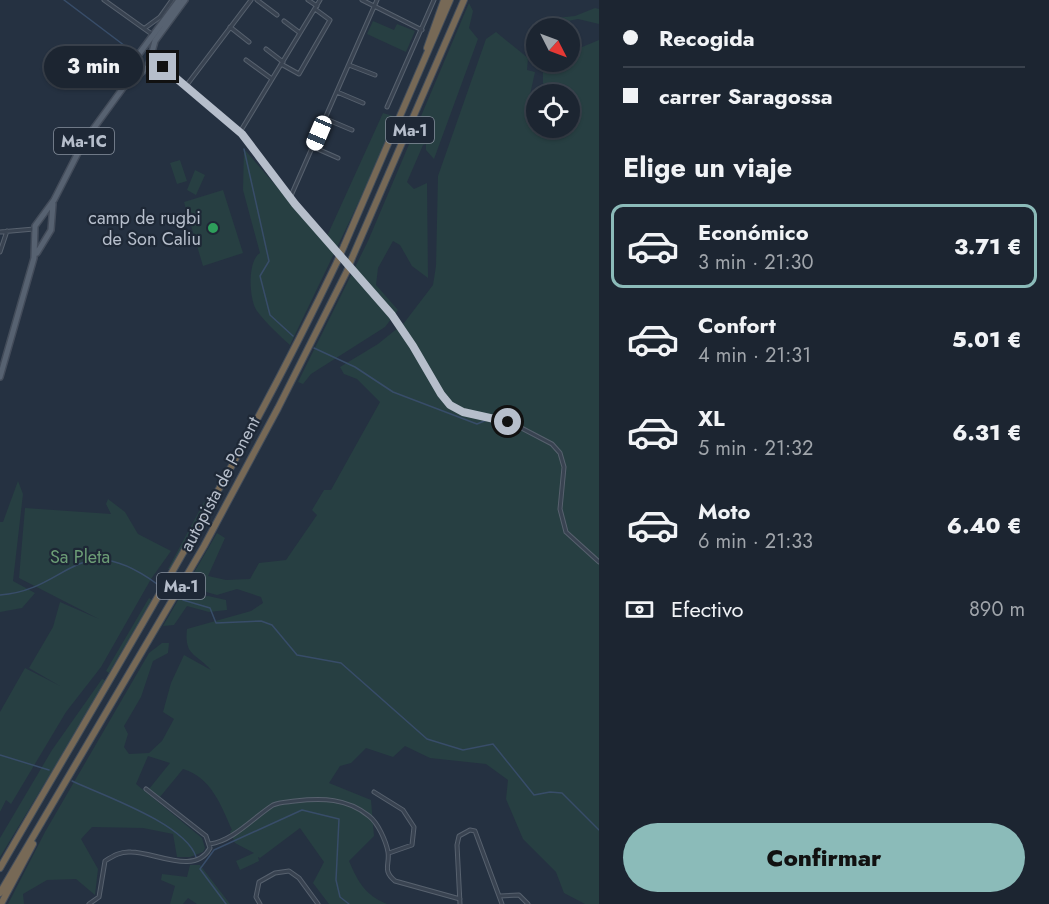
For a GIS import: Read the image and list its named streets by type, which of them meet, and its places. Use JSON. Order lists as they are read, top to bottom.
{
  "streets": {
    "highway": ["Ma-1", "autopista de Ponent"],
    "main road": ["Ma-1C"]
  },
  "crossings": [
    ["Ma-1", "autopista de Ponent"]
  ],
  "parks": ["Sa Pleta"],
  "places": ["camp de rugbi de Son Caliu"],
  "north": "bottom right",
  "page": {
    "banner": ["Recogida", "carrer Saragossa"],
    "bubble": "3 min",
    "heading": "Elige un viaje",
    "list": [
      {
        "name": "Económico",
        "note": "3 min · 21:30",
        "value": "3.71 €"
      },
      {
        "name": "Confort",
        "note": "4 min · 21:31",
        "value": "5.01 €"
      },
      {
        "name": "XL",
        "note": "5 min · 21:32",
        "value": "6.31 €"
      },
      {
        "name": "Moto",
        "note": "6 min · 21:33",
        "value": "6.40 €"
      }
    ],
    "pay": ["Efectivo", "890 m"],
    "buttons": "Confirmar"
  }
}
